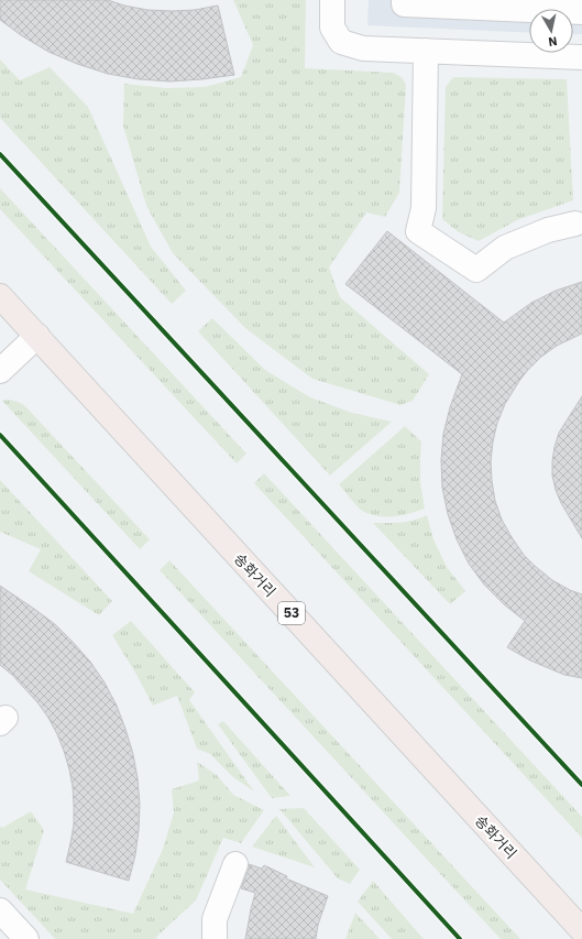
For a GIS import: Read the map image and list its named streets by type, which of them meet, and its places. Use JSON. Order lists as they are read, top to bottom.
{
  "streets": {
    "main road": ["송화거리", "53"]
  },
  "north": "bottom"
}
